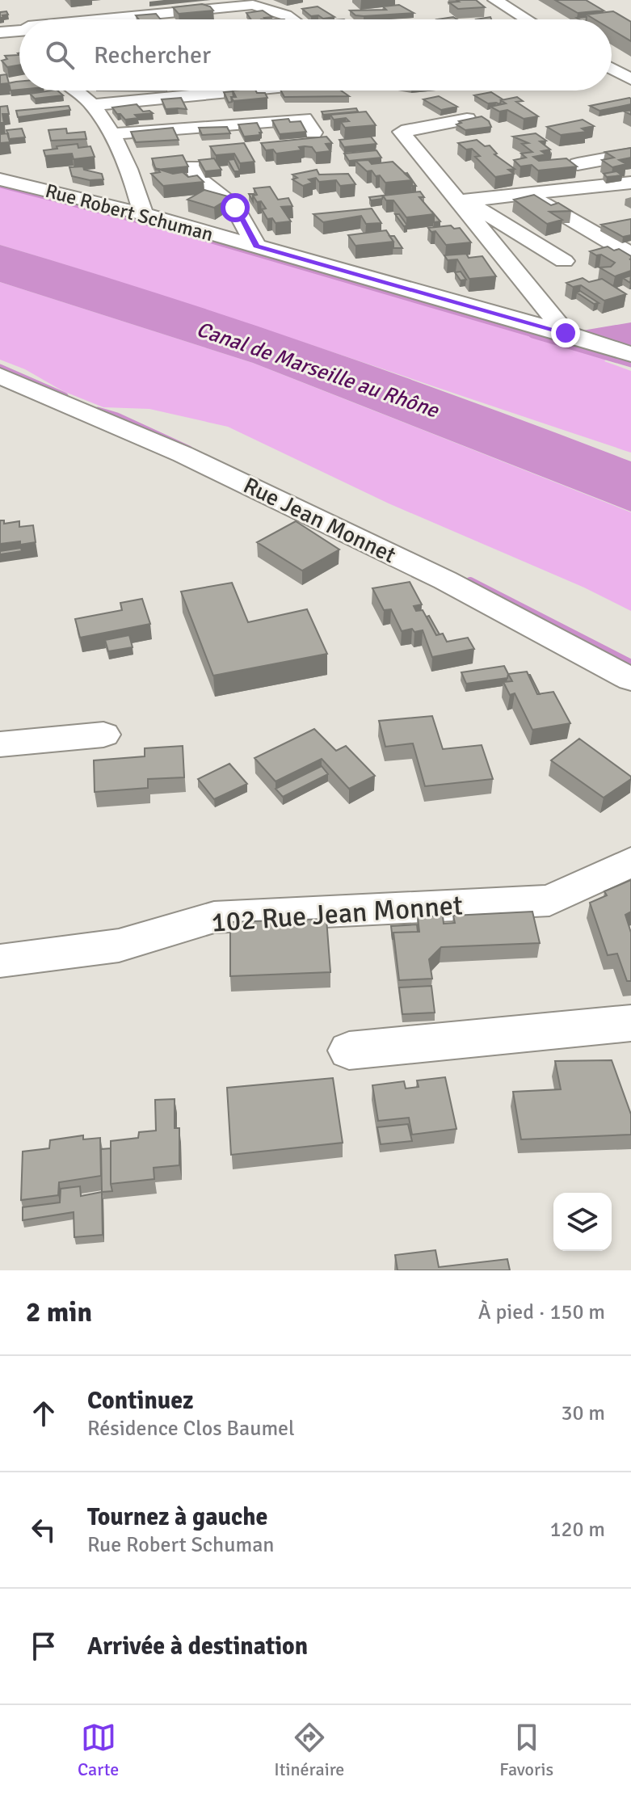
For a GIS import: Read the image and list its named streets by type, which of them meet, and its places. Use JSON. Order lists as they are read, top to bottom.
{
  "streets": {
    "street": ["Rue Robert Schuman", "Rue Jean Monnet", "102 Rue Jean Monnet"]
  },
  "water": ["Canal de Marseille au Rhône"],
  "page": {
    "search": "Rechercher",
    "heading": ["2 min", "À pied · 150 m"],
    "list": [
      ["Continuez", "Résidence Clos Baumel", "30 m"],
      ["Tournez à gauche", "Rue Robert Schuman", "120 m"],
      "Arrivée à destination"
    ],
    "nav": ["Carte", "Itinéraire", "Favoris"]
  }
}
